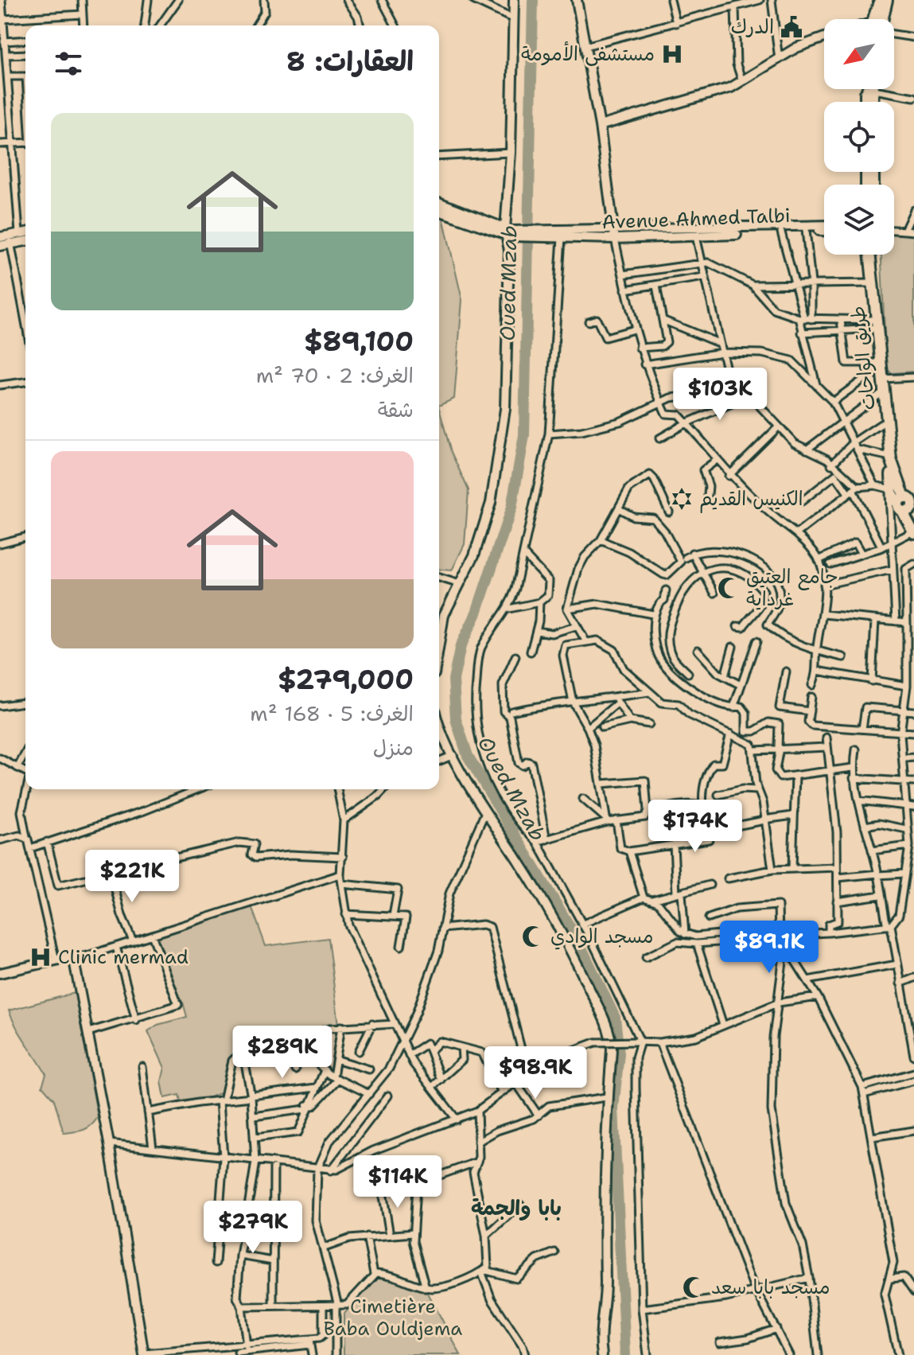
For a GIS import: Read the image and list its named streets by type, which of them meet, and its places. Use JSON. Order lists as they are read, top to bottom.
{
  "streets": {
    "main road": ["Avenue Ahmed Talbi", "طريق الواحات"]
  },
  "districts": ["بابا والجمة"],
  "water": ["Oued Mzab"],
  "parks": ["Cimetière Baba Ouldjema"],
  "places": {
    "public building": ["الدرك"],
    "hospital": ["مستشفى الأمومة", "Clinic mermad"],
    "synagogue": ["الكنيس القديم"],
    "mosque": ["جامع العتيق غرداية", "مسجد الوادي", "مسجد بابا سعد"]
  },
  "north": "bottom left",
  "page": {
    "heading": "العقارات: 8",
    "list": [
      {
        "name": "$89,100",
        "note": "الغرف: 2 · 70 m² · شقة"
      },
      {
        "name": "$279,000",
        "note": "الغرف: 5 · 168 m² · منزل"
      }
    ],
    "price": [
      "$103K",
      "$174K",
      "$221K",
      "$89.1K",
      "$289K",
      "$98.9K",
      "$114K",
      "$279K"
    ]
  }
}
